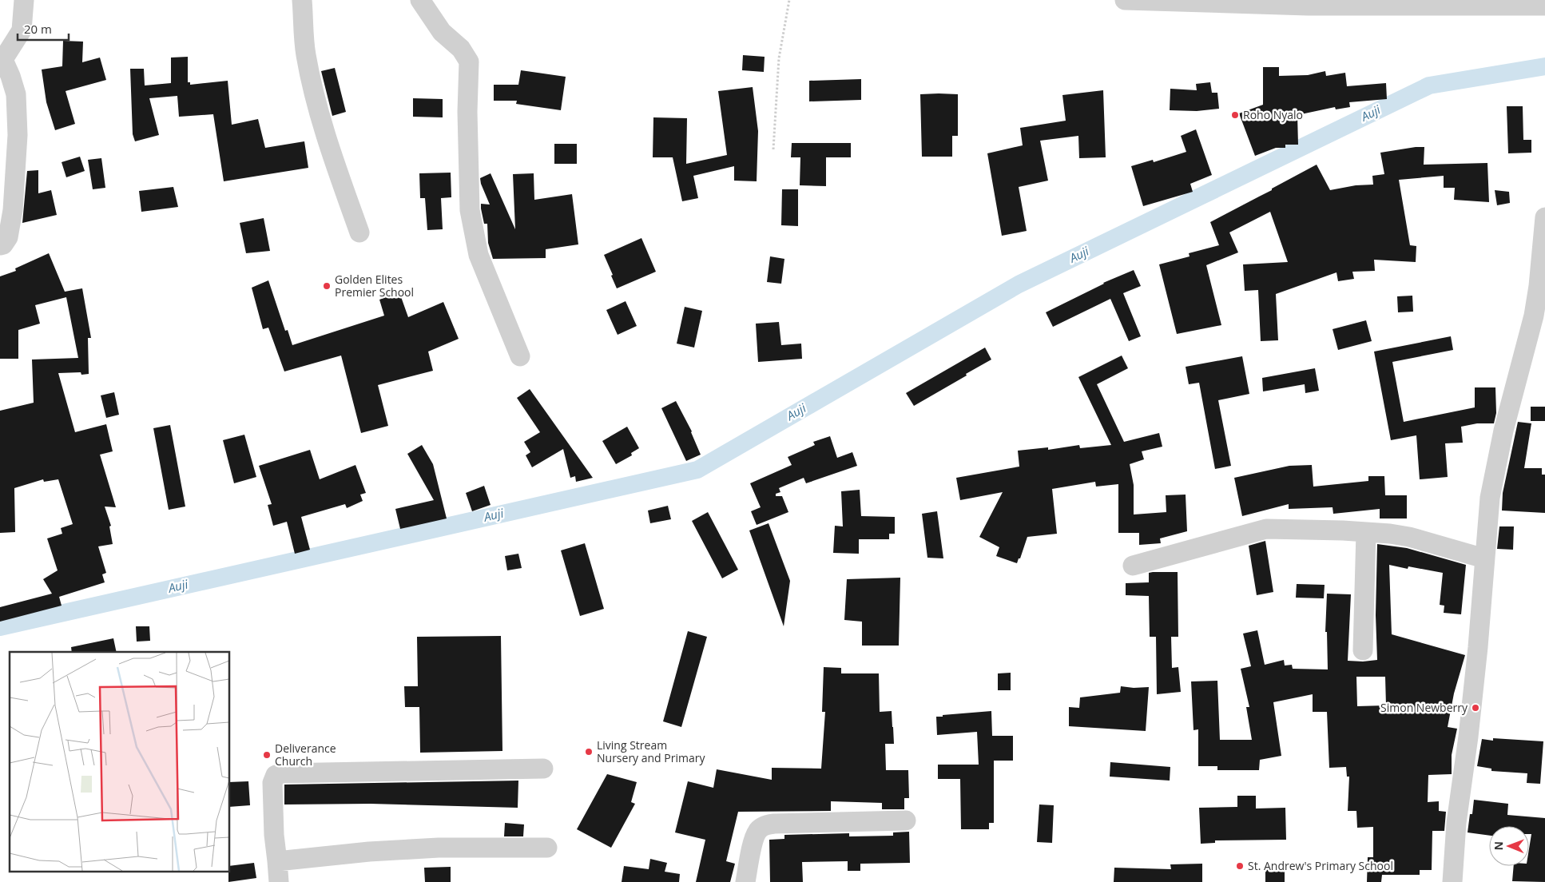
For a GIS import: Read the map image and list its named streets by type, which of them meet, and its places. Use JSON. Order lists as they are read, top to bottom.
{
  "water": ["Auji"],
  "places": [
    "Roho Nyalo",
    "Golden Elites Premier School",
    "Simon Newberry",
    "Living Stream Nursery and Primary",
    "Deliverance Church",
    "St. Andrew's Primary School"
  ],
  "scale_bar": "20 m",
  "north": "left"
}
